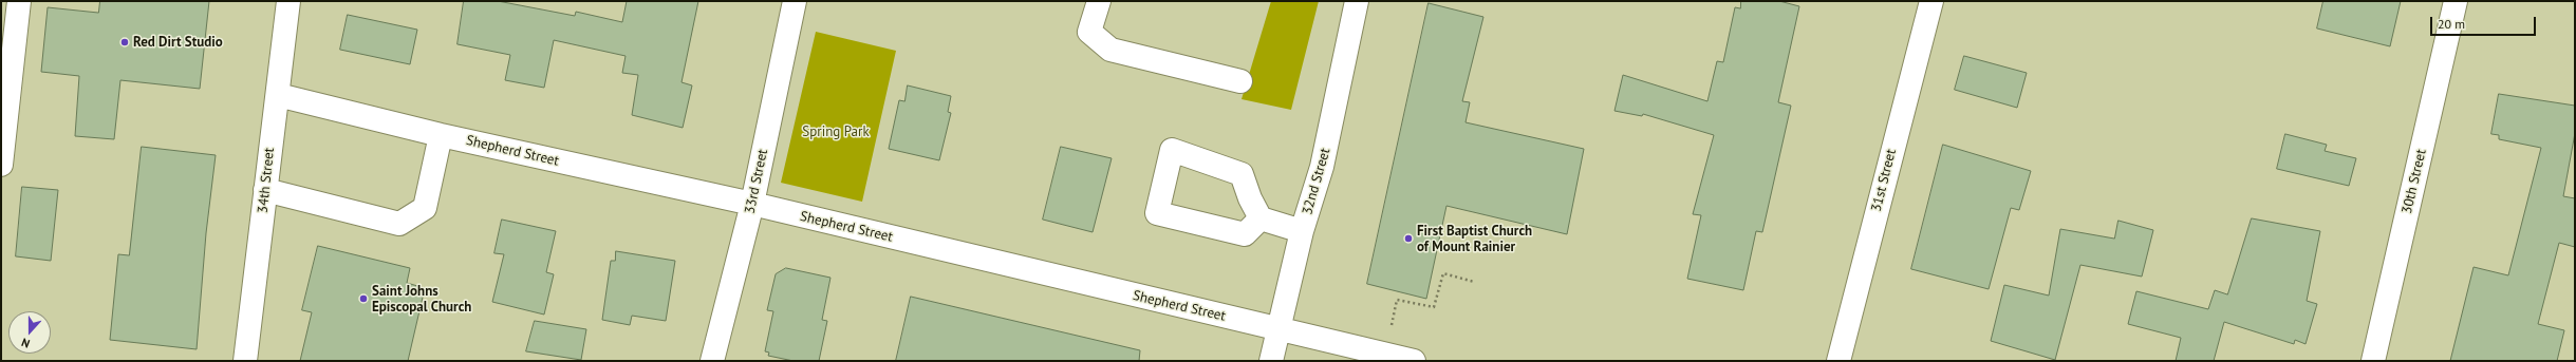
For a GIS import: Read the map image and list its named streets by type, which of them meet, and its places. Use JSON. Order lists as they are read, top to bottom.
{
  "streets": {
    "street": [
      "Shepherd Street",
      "34th Street",
      "31st Street",
      "33rd Street",
      "32nd Street",
      "30th Street"
    ]
  },
  "crossings": [
    ["Shepherd Street", "34th Street"],
    ["Shepherd Street", "33rd Street"],
    ["Shepherd Street", "32nd Street"]
  ],
  "parks": ["Spring Park"],
  "places": ["Red Dirt Studio", "First Baptist Church of Mount Rainier", "Saint Johns Episcopal Church"],
  "scale_bar": "20 m",
  "north": "bottom"
}
